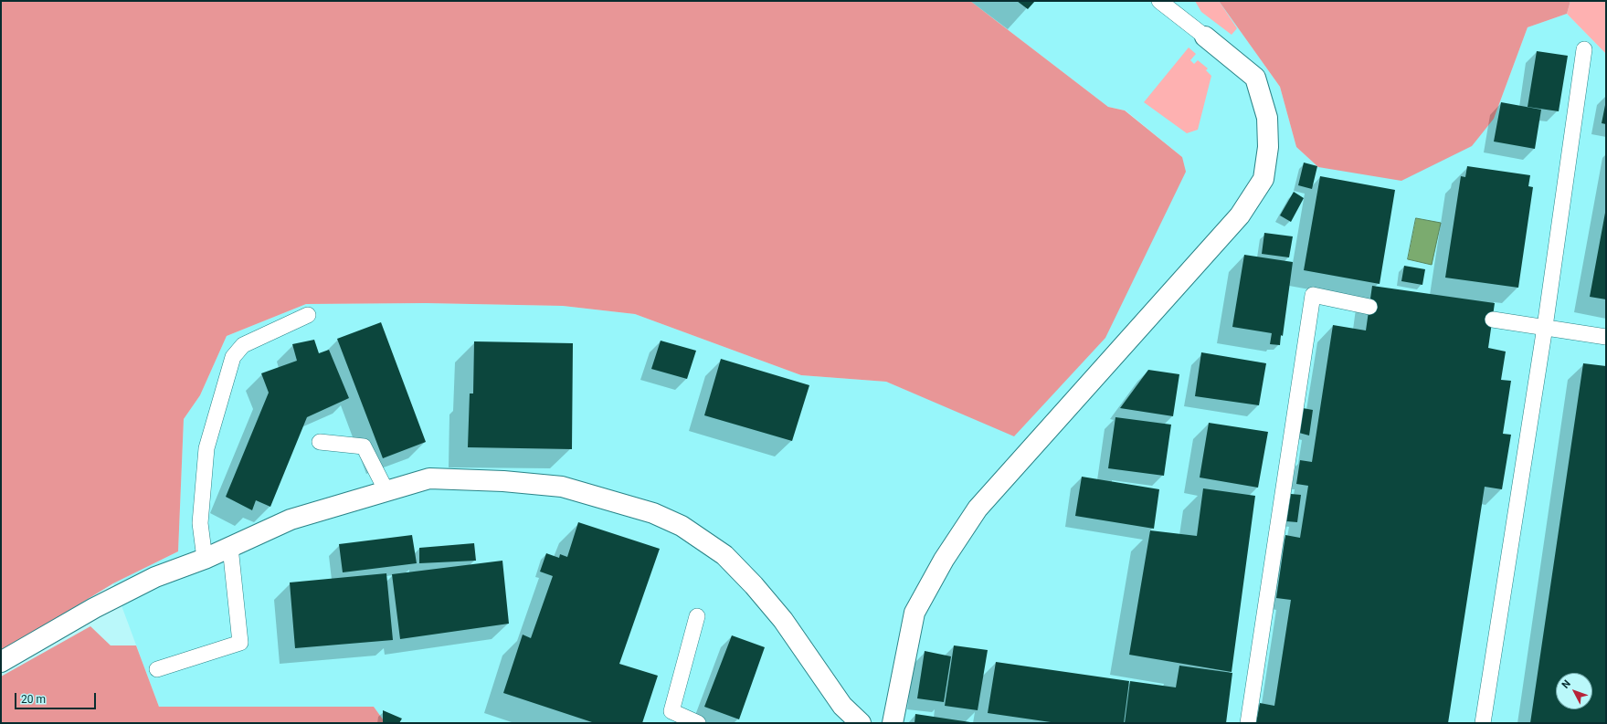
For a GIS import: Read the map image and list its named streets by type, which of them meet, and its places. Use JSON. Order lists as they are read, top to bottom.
{
  "scale_bar": "20 m",
  "north": "top left"
}
